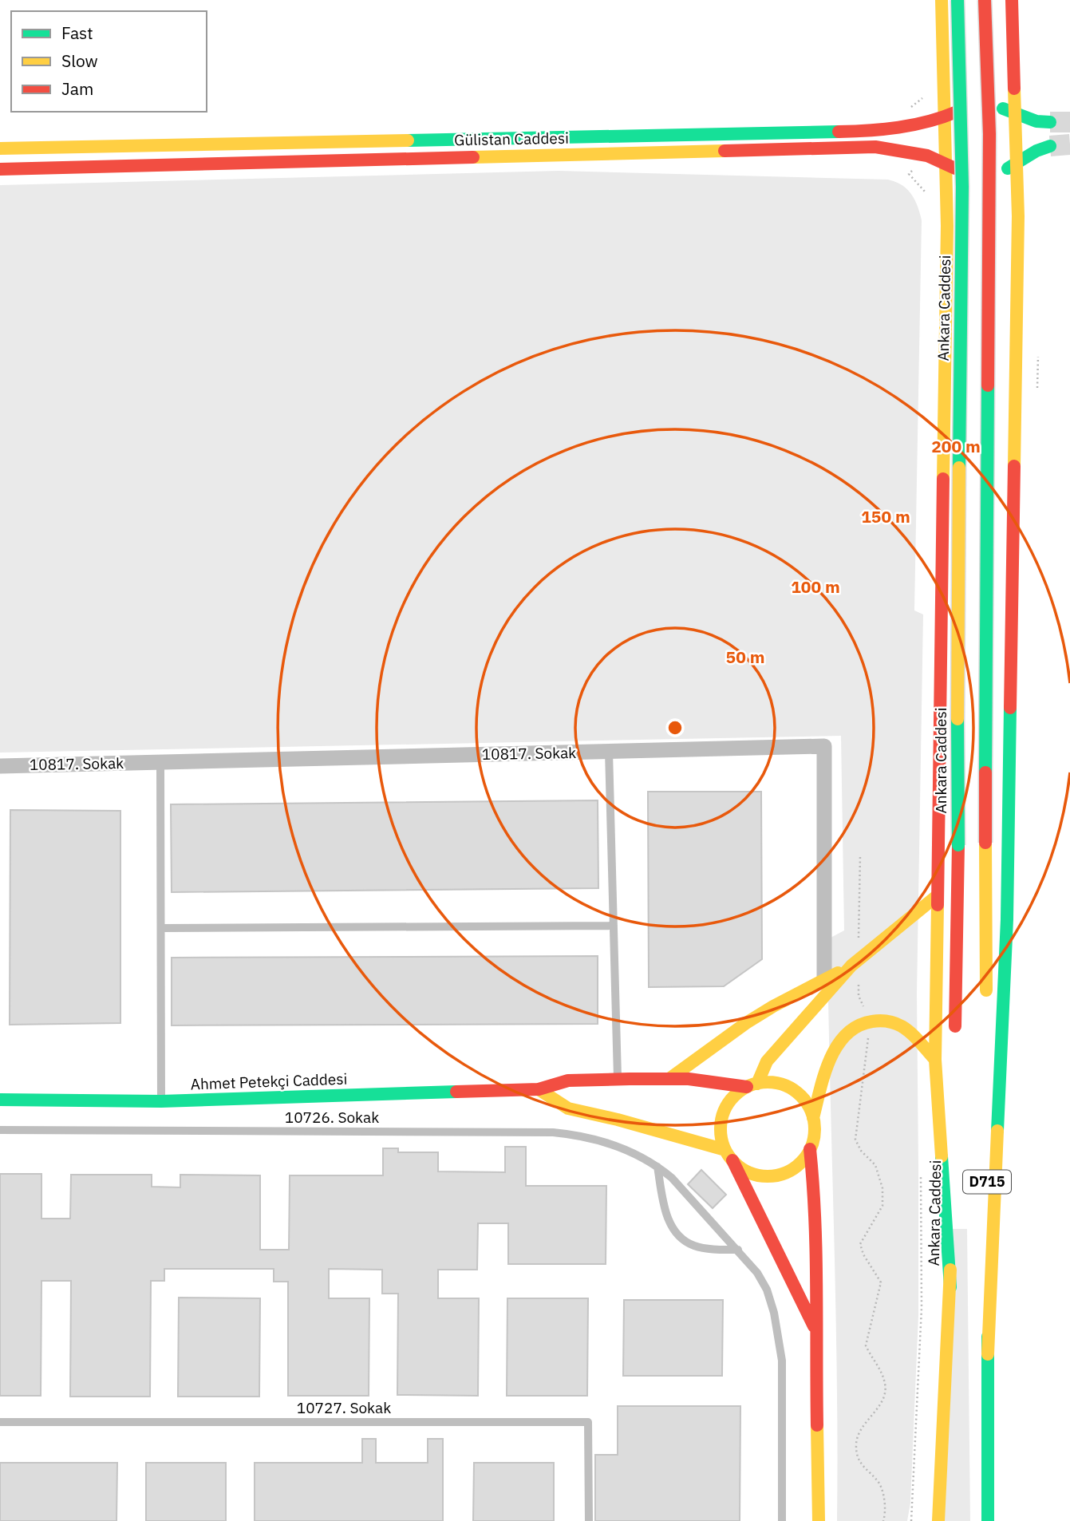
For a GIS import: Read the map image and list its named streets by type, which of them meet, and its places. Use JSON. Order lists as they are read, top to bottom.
{
  "streets": {
    "main road": [
      "Gülistan Caddesi",
      "Ankara Caddesi",
      "Ahmet Petekçi Caddesi",
      "D715"
    ],
    "street": ["10817. Sokak"],
    "lane": ["10726. Sokak", "10727. Sokak"]
  },
  "legend": ["Fast", "Slow", "Jam"],
  "rings": [
    "200 m",
    "150 m",
    "100 m",
    "50 m"
  ]
}
